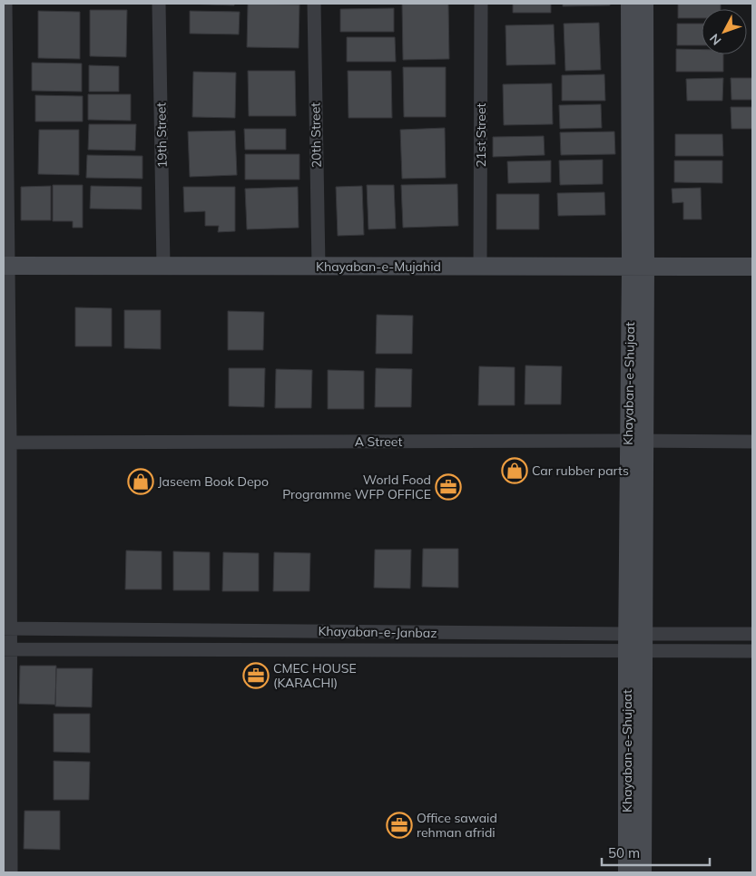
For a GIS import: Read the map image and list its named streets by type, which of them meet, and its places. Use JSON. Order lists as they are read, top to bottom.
{
  "streets": {
    "main road": ["Khayaban-e-Mujahid", "Khayaban-e-Shujaat"],
    "street": [
      "19th Street",
      "20th Street",
      "21st Street",
      "A Street",
      "Khayaban-e-Janbaz"
    ]
  },
  "crossings": [
    ["19th Street", "Khayaban-e-Mujahid"],
    ["20th Street", "Khayaban-e-Mujahid"],
    ["21st Street", "Khayaban-e-Mujahid"],
    ["Khayaban-e-Mujahid", "Khayaban-e-Shujaat"],
    ["Khayaban-e-Shujaat", "A Street"],
    ["Khayaban-e-Shujaat", "Khayaban-e-Janbaz"]
  ],
  "places": {
    "shop": ["Car rubber parts", "Jaseem Book Depo"],
    "office": ["World Food Programme WFP OFFICE", "CMEC HOUSE (KARACHI)", "Office sawaid rehman afridi"]
  },
  "scale_bar": "50 m",
  "north": "bottom left"
}
